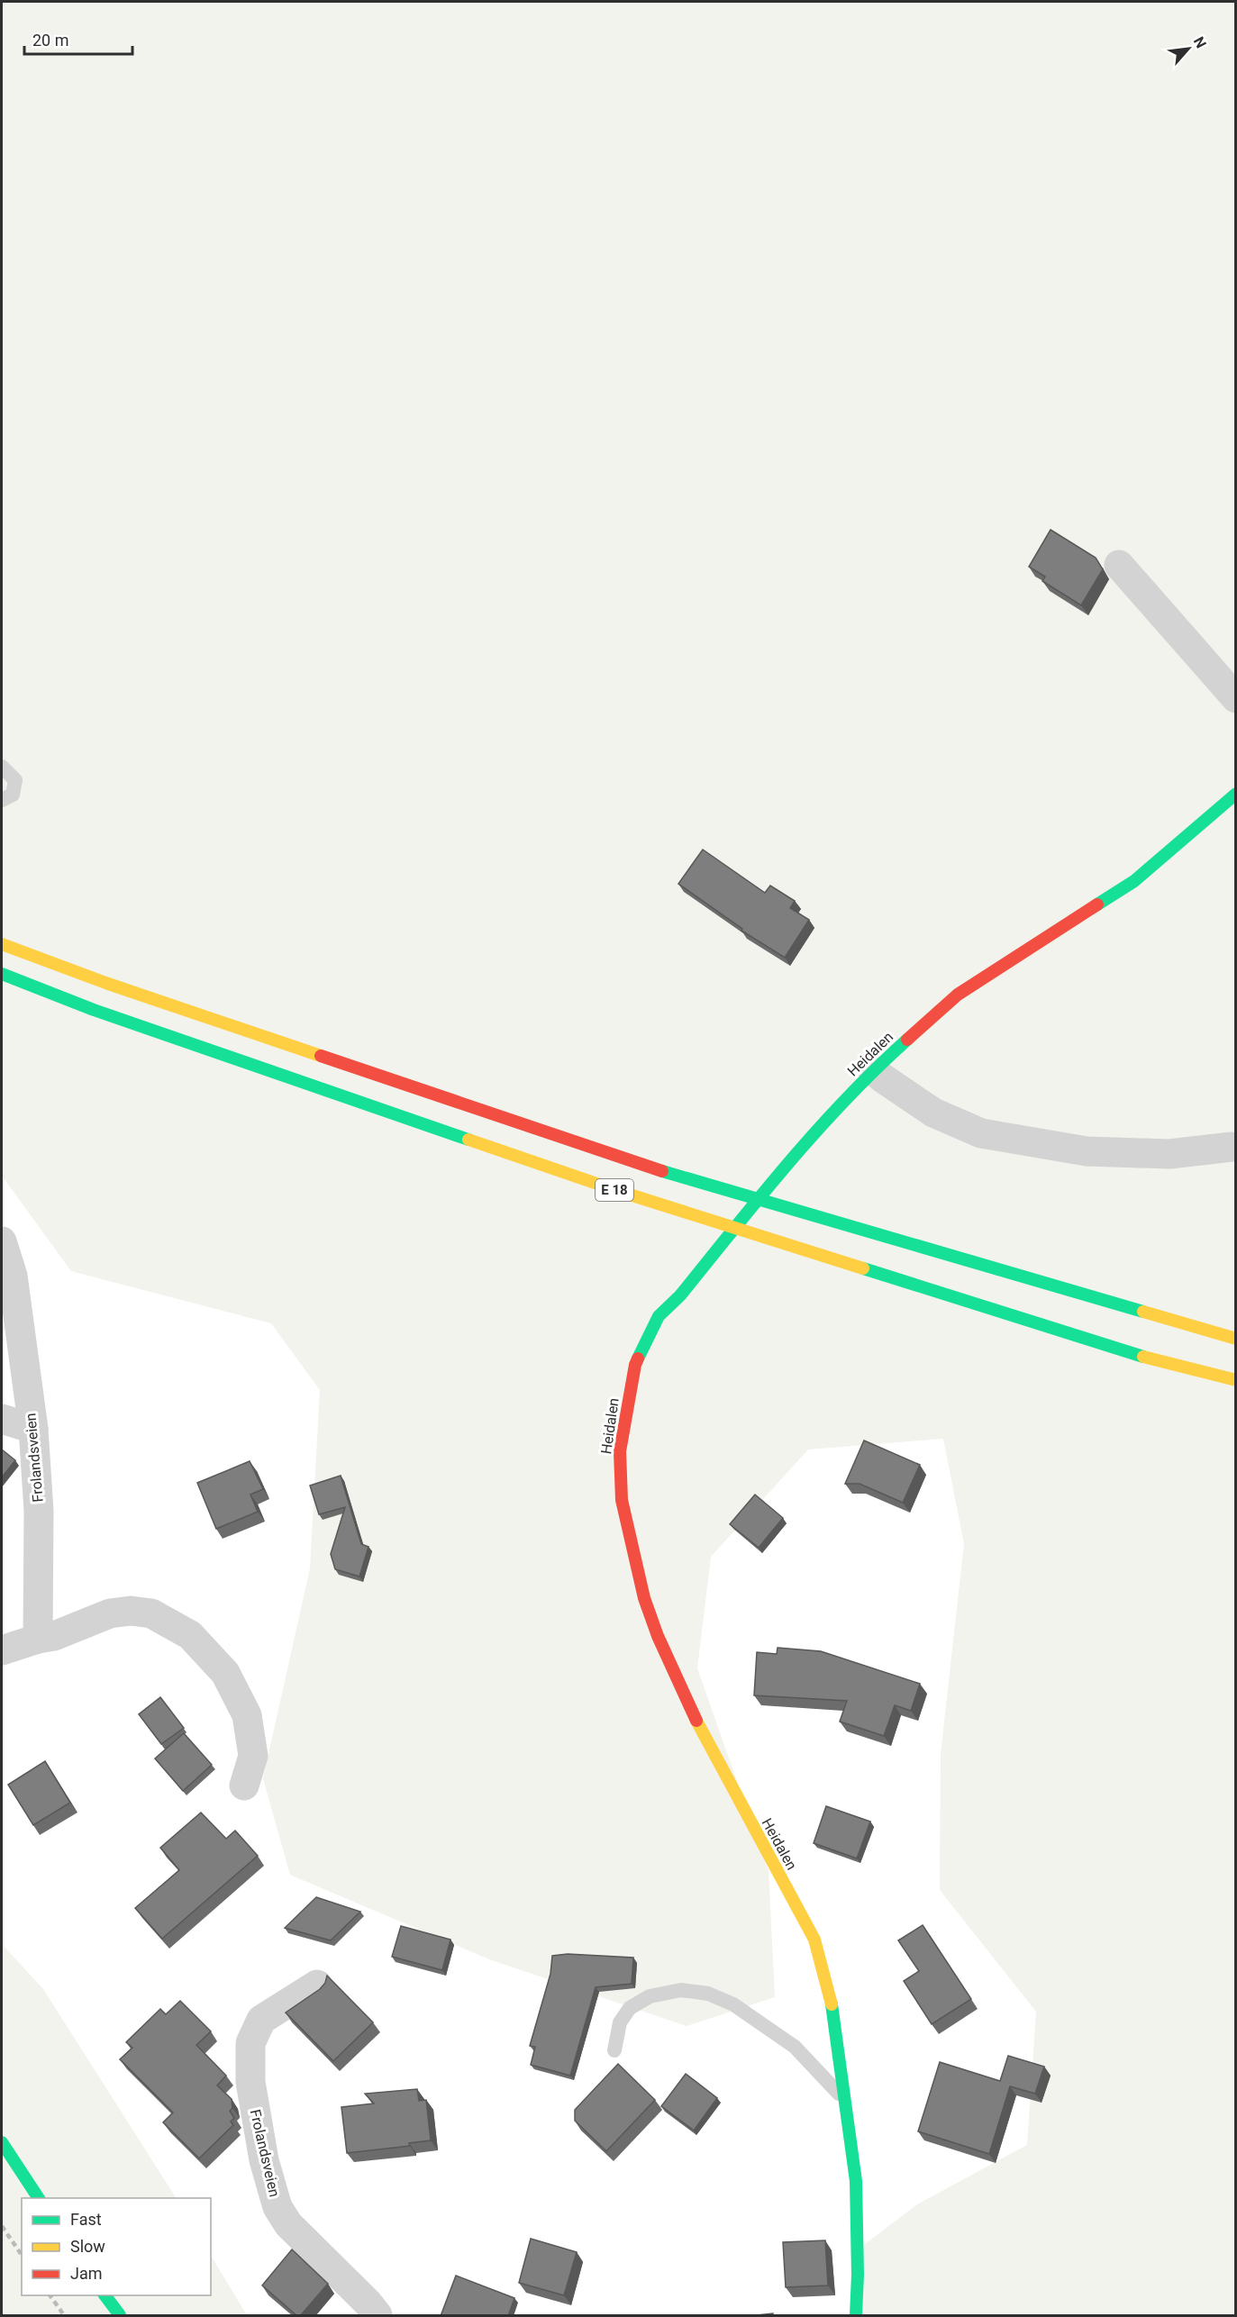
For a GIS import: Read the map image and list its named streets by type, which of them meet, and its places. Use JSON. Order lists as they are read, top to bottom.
{
  "streets": {
    "main road": ["Heidalen", "E 18"],
    "street": ["Frolandsveien"]
  },
  "legend": ["Fast", "Slow", "Jam"],
  "scale_bar": "20 m",
  "north": "top right"
}
